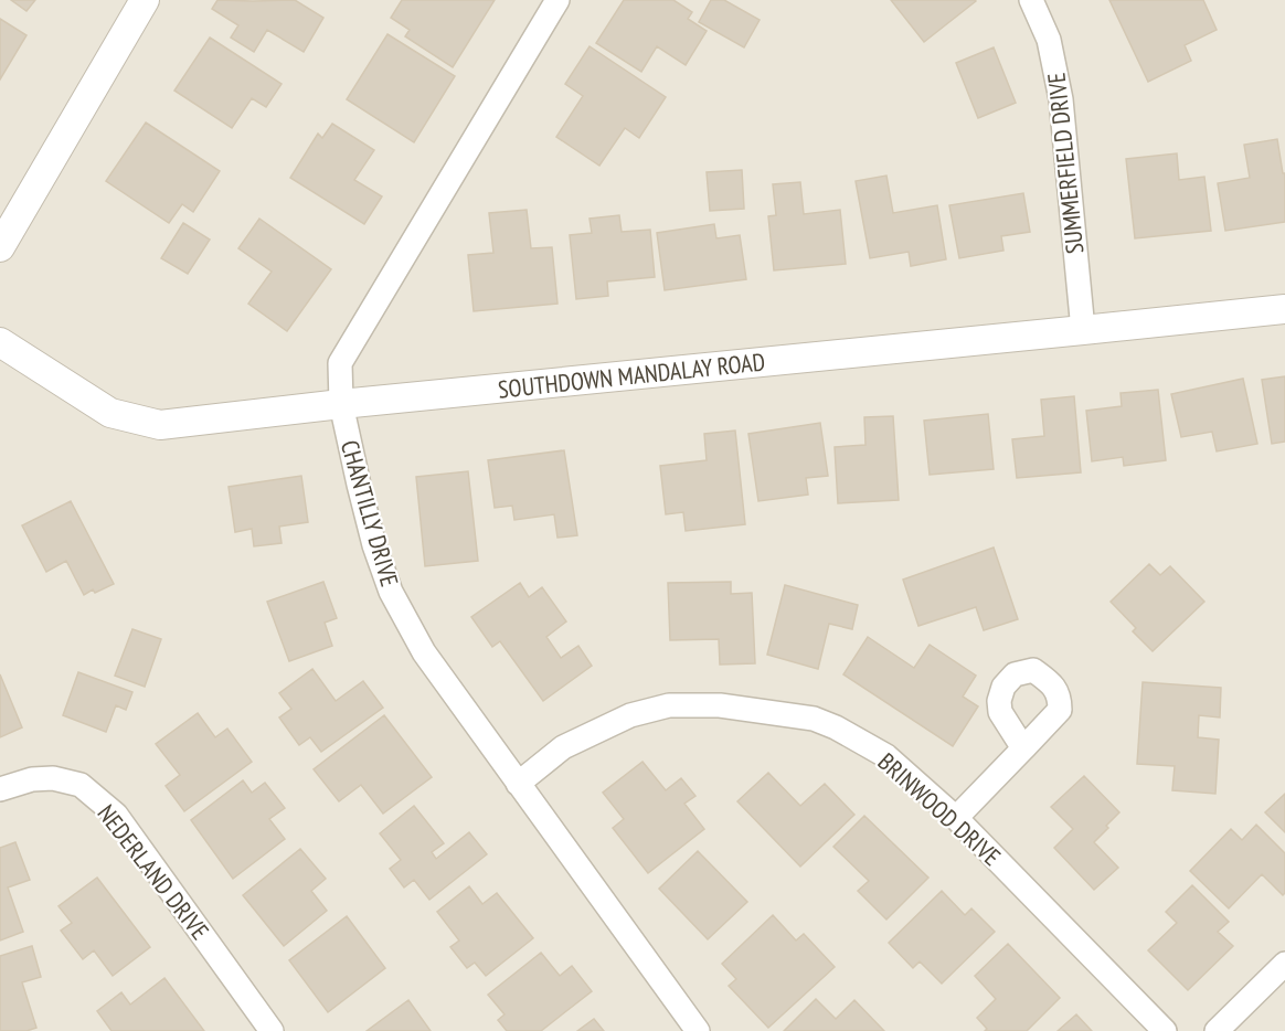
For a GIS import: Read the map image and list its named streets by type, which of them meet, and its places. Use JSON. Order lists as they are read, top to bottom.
{
  "streets": {
    "street": [
      "SUMMERFIELD DRIVE",
      "SOUTHDOWN MANDALAY ROAD",
      "CHANTILLY DRIVE",
      "BRINWOOD DRIVE",
      "NEDERLAND DRIVE"
    ]
  },
  "crossings": [
    ["SUMMERFIELD DRIVE", "SOUTHDOWN MANDALAY ROAD"],
    ["SOUTHDOWN MANDALAY ROAD", "CHANTILLY DRIVE"],
    ["CHANTILLY DRIVE", "BRINWOOD DRIVE"]
  ]
}
